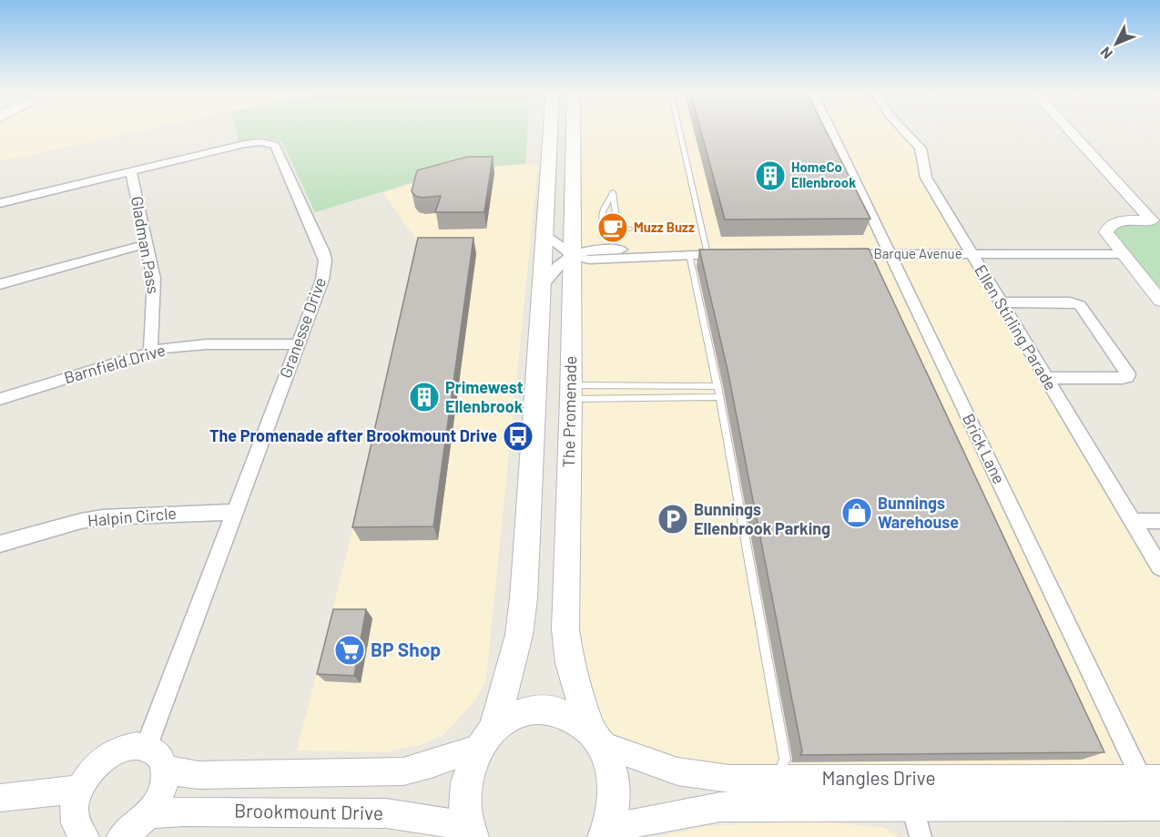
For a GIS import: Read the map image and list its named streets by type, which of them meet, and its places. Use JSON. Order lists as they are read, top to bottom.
{
  "streets": {
    "main road": ["The Promenade"],
    "street": [
      "Gladman Pass",
      "Barque Avenue",
      "Granesse Drive",
      "Ellen Stirling Parade",
      "Barnfield Drive",
      "Brick Lane",
      "Halpin Circle",
      "Mangles Drive",
      "Brookmount Drive"
    ]
  },
  "crossings": [
    ["Gladman Pass", "Granesse Drive"],
    ["Gladman Pass", "Barnfield Drive"],
    ["Barque Avenue", "Ellen Stirling Parade"],
    ["Barque Avenue", "Brick Lane"],
    ["Granesse Drive", "Barnfield Drive"],
    ["Granesse Drive", "Halpin Circle"],
    ["The Promenade", "Mangles Drive"],
    ["The Promenade", "Brookmount Drive"],
    ["Brick Lane", "Mangles Drive"]
  ],
  "places": {
    "building": ["HomeCo Ellenbrook", "Primewest Ellenbrook"],
    "cafe": ["Muzz Buzz"],
    "bus stop": ["The Promenade after Brookmount Drive"],
    "shop": ["Bunnings Warehouse"],
    "parking": ["Bunnings Ellenbrook Parking"],
    "supermarket": ["BP Shop"]
  },
  "north": "bottom left"
}
